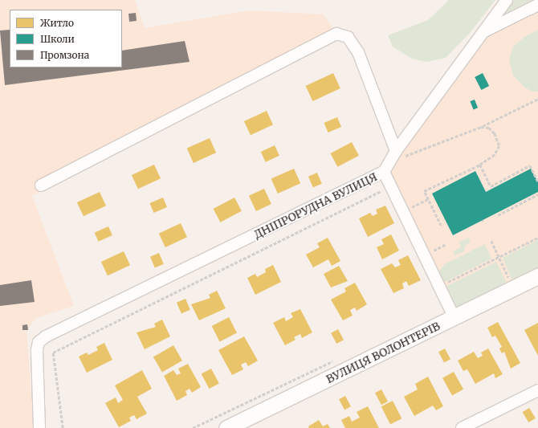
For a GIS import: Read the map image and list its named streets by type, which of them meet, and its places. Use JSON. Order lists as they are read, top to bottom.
{
  "streets": {
    "street": ["ДНІПРОРУДНА ВУЛИЦЯ", "ВУЛИЦЯ ВОЛОНТЕРІВ"]
  },
  "legend": ["Житло", "Школи", "Промзона"]
}
